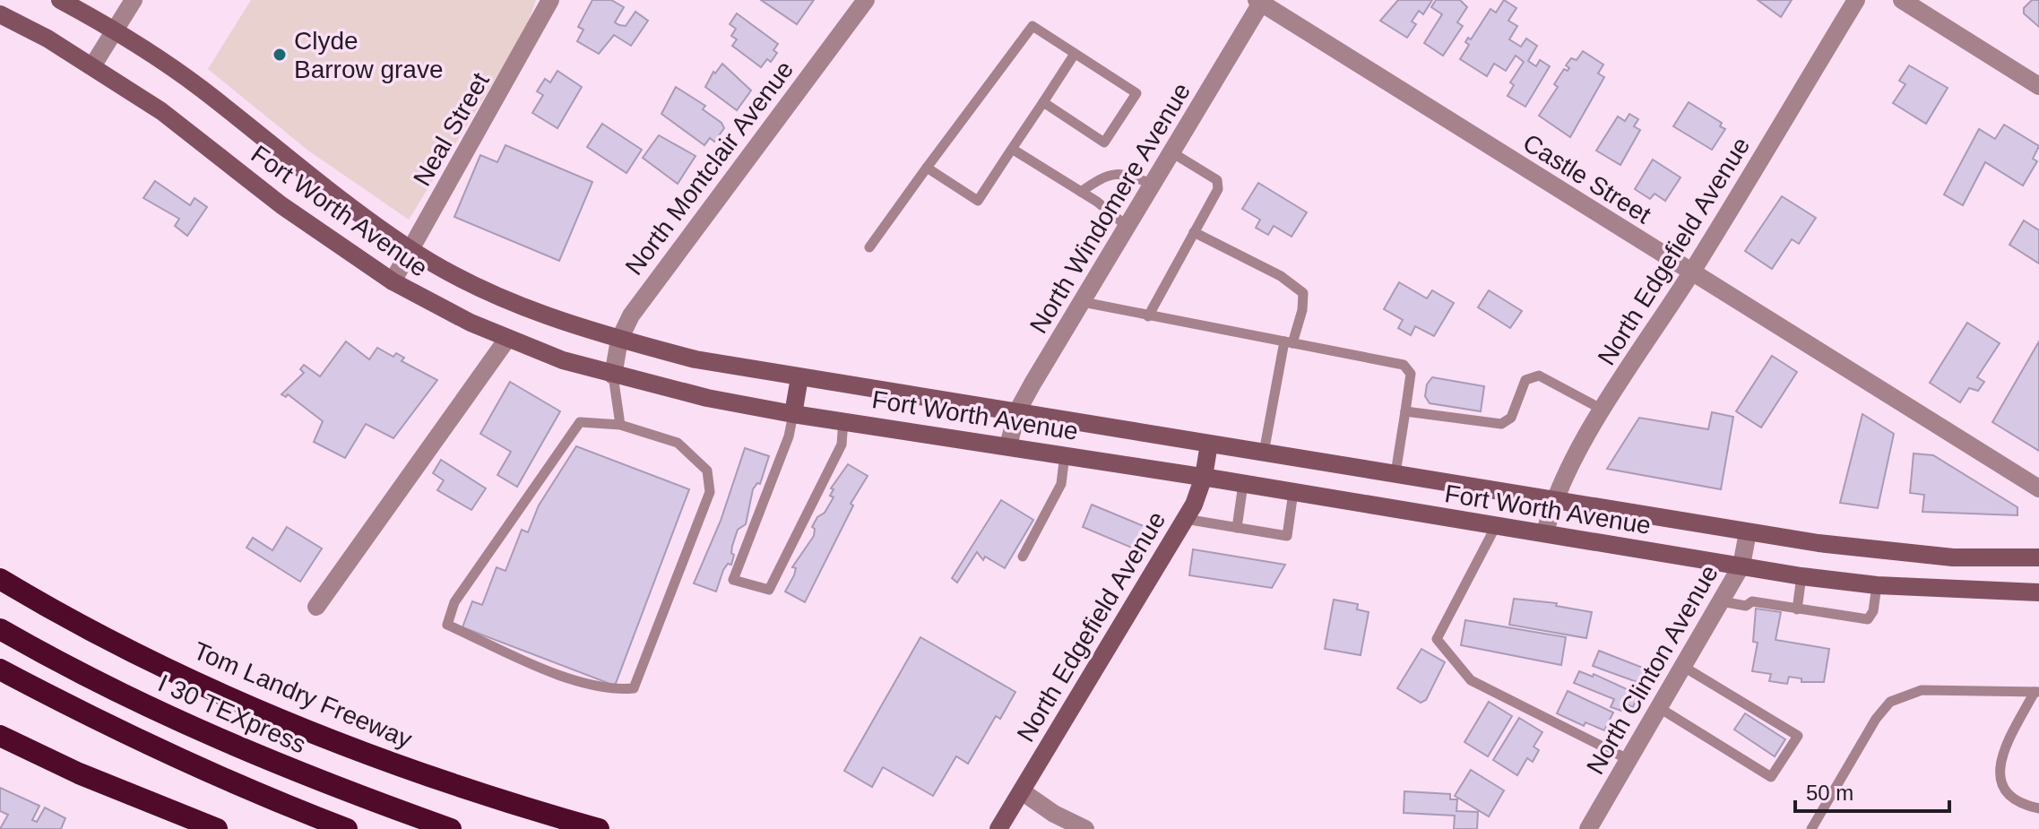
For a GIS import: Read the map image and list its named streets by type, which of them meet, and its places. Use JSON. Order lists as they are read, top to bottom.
{
  "streets": {
    "highway": ["Tom Landry Freeway", "I 30 TEXpress"],
    "main road": ["Fort Worth Avenue", "North Edgefield Avenue"],
    "street": [
      "Neal Street",
      "North Montclair Avenue",
      "Castle Street",
      "North Windomere Avenue",
      "North Clinton Avenue"
    ]
  },
  "crossings": [
    ["Neal Street", "Fort Worth Avenue"],
    ["North Montclair Avenue", "Fort Worth Avenue"],
    ["Castle Street", "North Windomere Avenue"],
    ["Castle Street", "North Edgefield Avenue"],
    ["North Windomere Avenue", "Fort Worth Avenue"],
    ["Fort Worth Avenue", "North Edgefield Avenue"],
    ["Fort Worth Avenue", "North Clinton Avenue"]
  ],
  "places": ["Clyde Barrow grave"],
  "scale_bar": "50 m"
}
